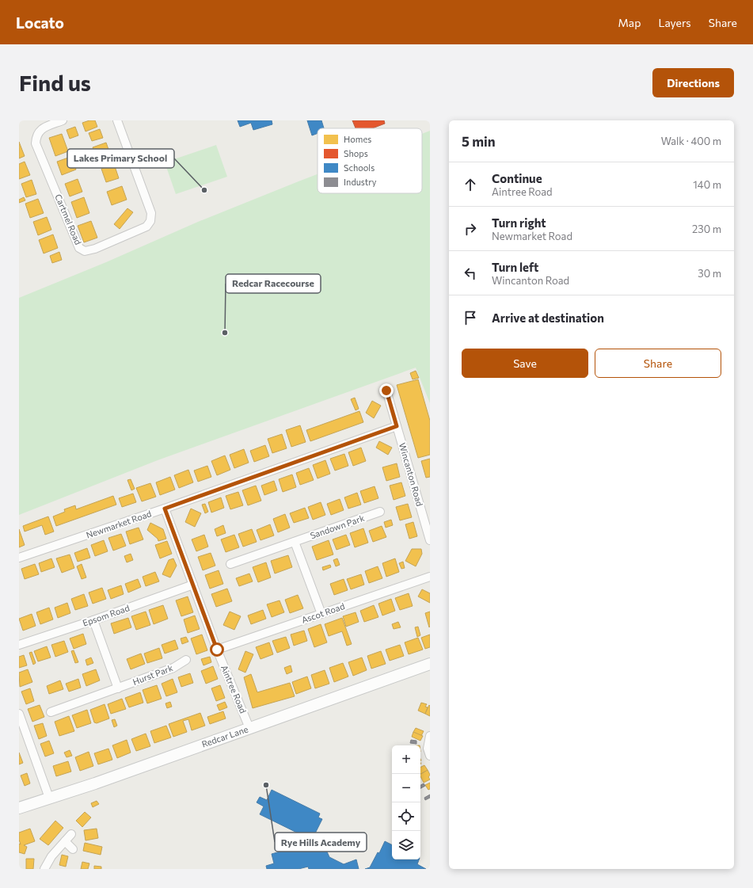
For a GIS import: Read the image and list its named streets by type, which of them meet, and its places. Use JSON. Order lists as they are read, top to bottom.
{
  "streets": {
    "main road": ["Redcar Lane"],
    "street": [
      "Cartmel Road",
      "Wincanton Road",
      "Newmarket Road",
      "Sandown Park",
      "Ascot Road",
      "Epsom Road",
      "Hurst Park",
      "Aintree Road"
    ]
  },
  "crossings": [
    ["Wincanton Road", "Newmarket Road"],
    ["Newmarket Road", "Aintree Road"],
    ["Ascot Road", "Aintree Road"],
    ["Epsom Road", "Aintree Road"],
    ["Aintree Road", "Redcar Lane"]
  ],
  "places": ["Lakes Primary School", "Redcar Racecourse", "Rye Hills Academy"],
  "legend": [
    "Homes",
    "Shops",
    "Schools",
    "Industry"
  ],
  "page": {
    "header": "Locato",
    "nav": ["Map", "Layers", "Share"],
    "buttons": [
      "Directions",
      ["Save", "Share"]
    ],
    "title": "Find us",
    "heading": ["5 min", "Walk · 400 m"],
    "list": [
      ["Continue", "Aintree Road", "140 m"],
      ["Turn right", "Newmarket Road", "230 m"],
      ["Turn left", "Wincanton Road", "30 m"],
      "Arrive at destination"
    ],
    "map_buttons": ["+", "−"]
  }
}
